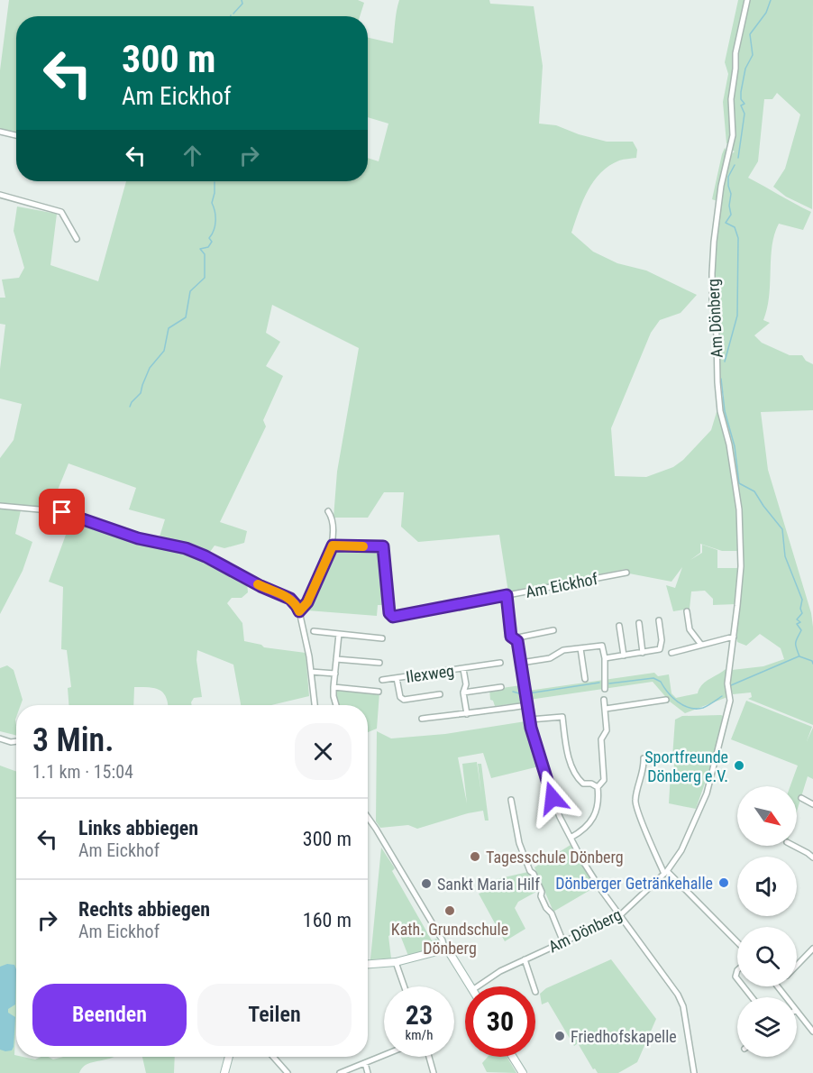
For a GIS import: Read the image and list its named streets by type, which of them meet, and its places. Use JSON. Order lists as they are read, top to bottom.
{
  "streets": {
    "street": ["Am Dönberg", "Am Eickhof", "Ilexweg"]
  },
  "places": [
    "Sportfreunde Dönberg e.V.",
    "Tagesschule Dönberg",
    "Dönberger Getränkehalle",
    "Sankt Maria Hilf",
    "Kath. Grundschule Dönberg",
    "Friedhofskapelle"
  ],
  "north": "bottom right",
  "page": {
    "turn": ["300 m", "Am Eickhof"],
    "heading": ["3 Min.", "1.1 km · 15:04"],
    "list": [
      {
        "name": "Links abbiegen",
        "note": "Am Eickhof",
        "value": "300 m"
      },
      {
        "name": "Rechts abbiegen",
        "note": "Am Eickhof",
        "value": "160 m"
      }
    ],
    "buttons": ["Beenden", "Teilen"],
    "speed": "23 km/h",
    "limit": "30"
  }
}
